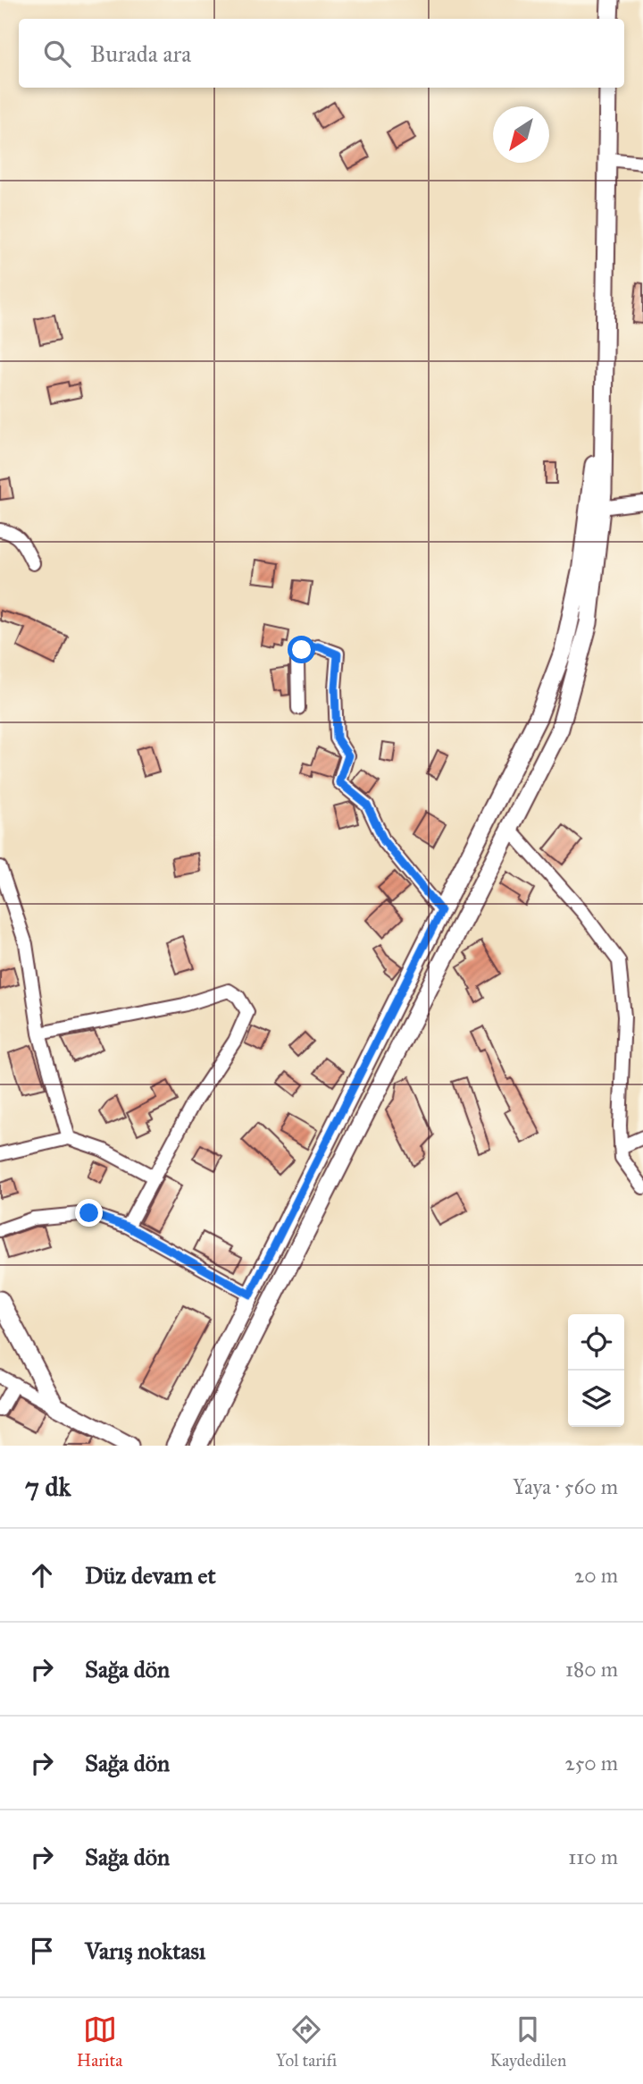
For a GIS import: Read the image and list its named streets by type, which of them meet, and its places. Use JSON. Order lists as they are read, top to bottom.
{
  "north": "bottom left",
  "page": {
    "search": "Burada ara",
    "heading": ["7 dk", "Yaya · 560 m"],
    "list": [
      ["Düz devam et", "20 m"],
      ["Sağa dön", "180 m"],
      ["Sağa dön", "250 m"],
      ["Sağa dön", "110 m"],
      "Varış noktası"
    ],
    "nav": ["Harita", "Yol tarifi", "Kaydedilen"]
  }
}
